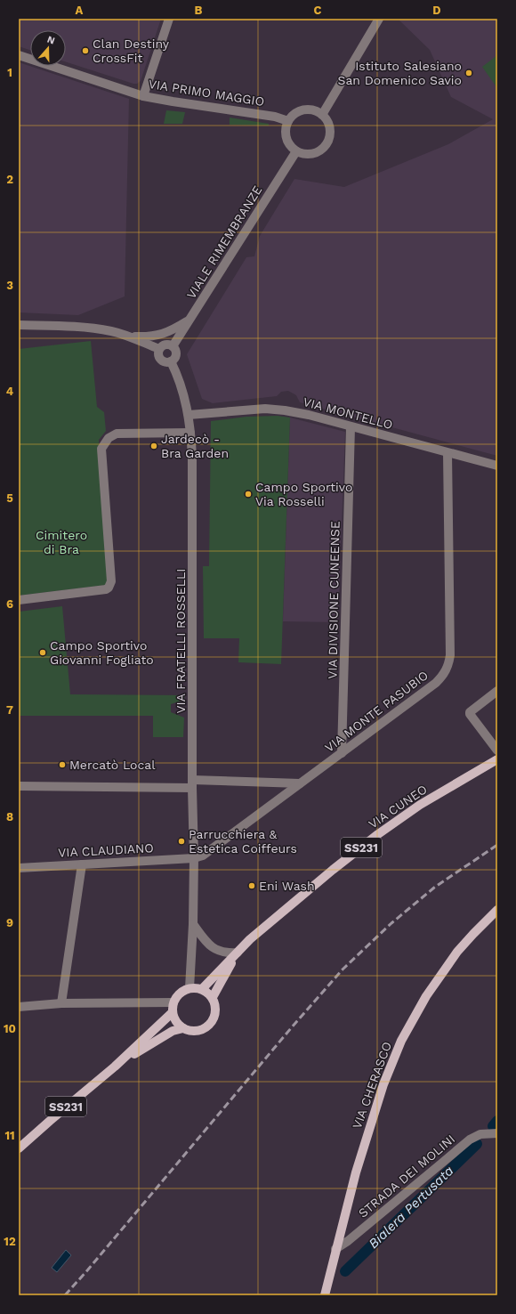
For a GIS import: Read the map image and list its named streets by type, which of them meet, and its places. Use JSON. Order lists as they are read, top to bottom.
{
  "streets": {
    "main road": ["VIA CUNEO", "SS231", "VIA CHERASCO"],
    "street": [
      "VIA PRIMO MAGGIO",
      "VIALE RIMEMBRANZE",
      "VIA MONTELLO",
      "VIA DIVISIONE CUNEENSE",
      "VIA FRATELLI ROSSELLI",
      "VIA MONTE PASUBIO",
      "VIA CLAUDIANO",
      "STRADA DEI MOLINI"
    ]
  },
  "crossings": [
    ["VIA PRIMO MAGGIO", "VIALE RIMEMBRANZE"],
    ["VIALE RIMEMBRANZE", "VIA FRATELLI ROSSELLI"],
    ["VIA MONTELLO", "VIA DIVISIONE CUNEENSE"],
    ["VIA MONTELLO", "VIA FRATELLI ROSSELLI"],
    ["VIA MONTELLO", "VIA MONTE PASUBIO"],
    ["VIA DIVISIONE CUNEENSE", "VIA MONTE PASUBIO"],
    ["VIA FRATELLI ROSSELLI", "VIA MONTE PASUBIO"],
    ["VIA FRATELLI ROSSELLI", "VIA CUNEO"],
    ["VIA FRATELLI ROSSELLI", "SS231"],
    ["VIA FRATELLI ROSSELLI", "VIA CLAUDIANO"],
    ["VIA MONTE PASUBIO", "VIA CLAUDIANO"],
    ["VIA CUNEO", "SS231"],
    ["VIA CHERASCO", "STRADA DEI MOLINI"]
  ],
  "water": ["Bialera Pertusata"],
  "parks": ["Cimitero di Bra"],
  "places": [
    "Clan Destiny CrossFit",
    "Istituto Salesiano San Domenico Savio",
    "Jardecò - Bra Garden",
    "Campo Sportivo Via Rosselli",
    "Campo Sportivo Giovanni Fogliato",
    "Mercatò Local",
    "Parrucchiera & Estetica Coiffeurs",
    "Eni Wash"
  ],
  "north": "top",
  "grid": {
    "columns": [
      "A",
      "B",
      "C",
      "D"
    ],
    "rows": [
      "1",
      "2",
      "3",
      "4",
      "5",
      "6",
      "7",
      "8",
      "9",
      "10",
      "11",
      "12"
    ]
  }
}
